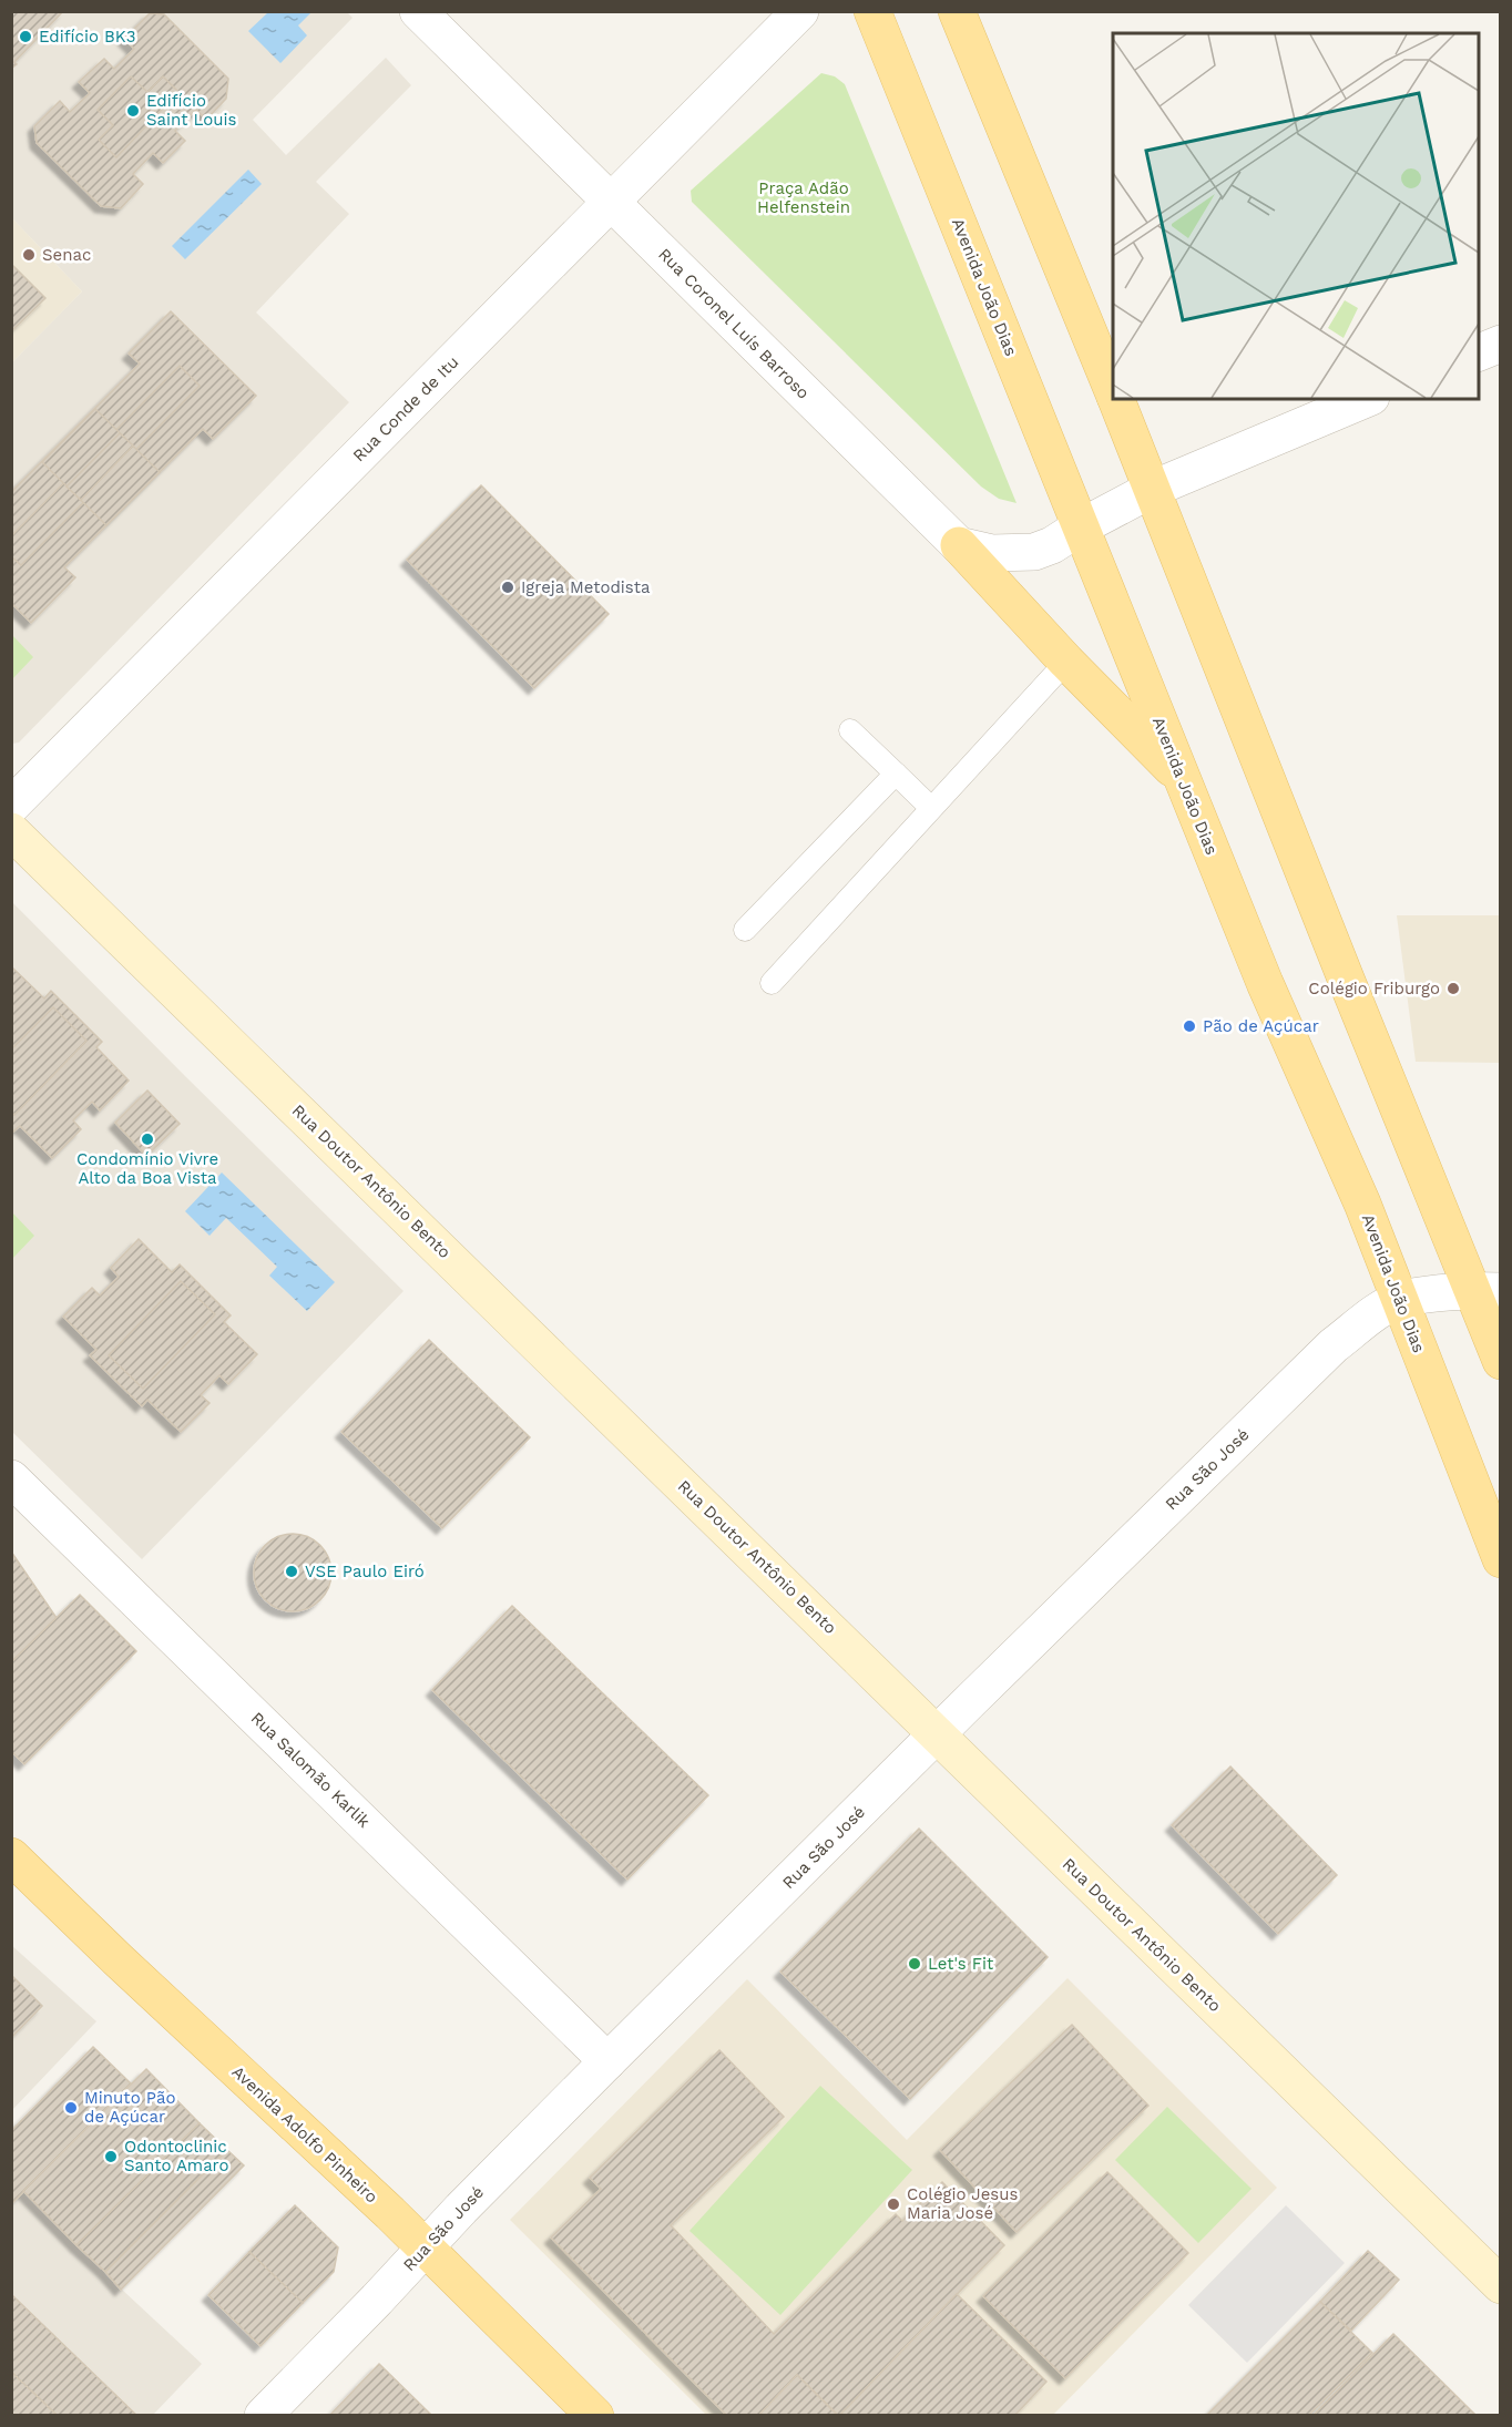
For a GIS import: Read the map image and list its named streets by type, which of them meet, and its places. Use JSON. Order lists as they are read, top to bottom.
{
  "streets": {
    "main road": ["Avenida João Dias", "Avenida Adolfo Pinheiro"],
    "street": [
      "Rua Coronel Luís Barroso",
      "Rua Conde de Itu",
      "Rua Doutor Antônio Bento",
      "Rua São José",
      "Rua Salomão Karlik"
    ]
  },
  "crossings": [
    ["Avenida João Dias", "Rua São José"],
    ["Rua Coronel Luís Barroso", "Rua Conde de Itu"],
    ["Rua Doutor Antônio Bento", "Rua São José"],
    ["Rua São José", "Rua Salomão Karlik"],
    ["Rua São José", "Avenida Adolfo Pinheiro"]
  ],
  "parks": ["Praça Adão Helfenstein"],
  "places": [
    "Edifício BK3",
    "Edifício Saint Louis",
    "Senac",
    "Igreja Metodista",
    "Colégio Friburgo",
    "Pão de Açúcar",
    "Condomínio Vivre Alto da Boa Vista",
    "VSE Paulo Eiró",
    "Let's Fit",
    "Minuto Pão de Açúcar",
    "Odontoclinic Santo Amaro",
    "Colégio Jesus Maria José"
  ]
}
